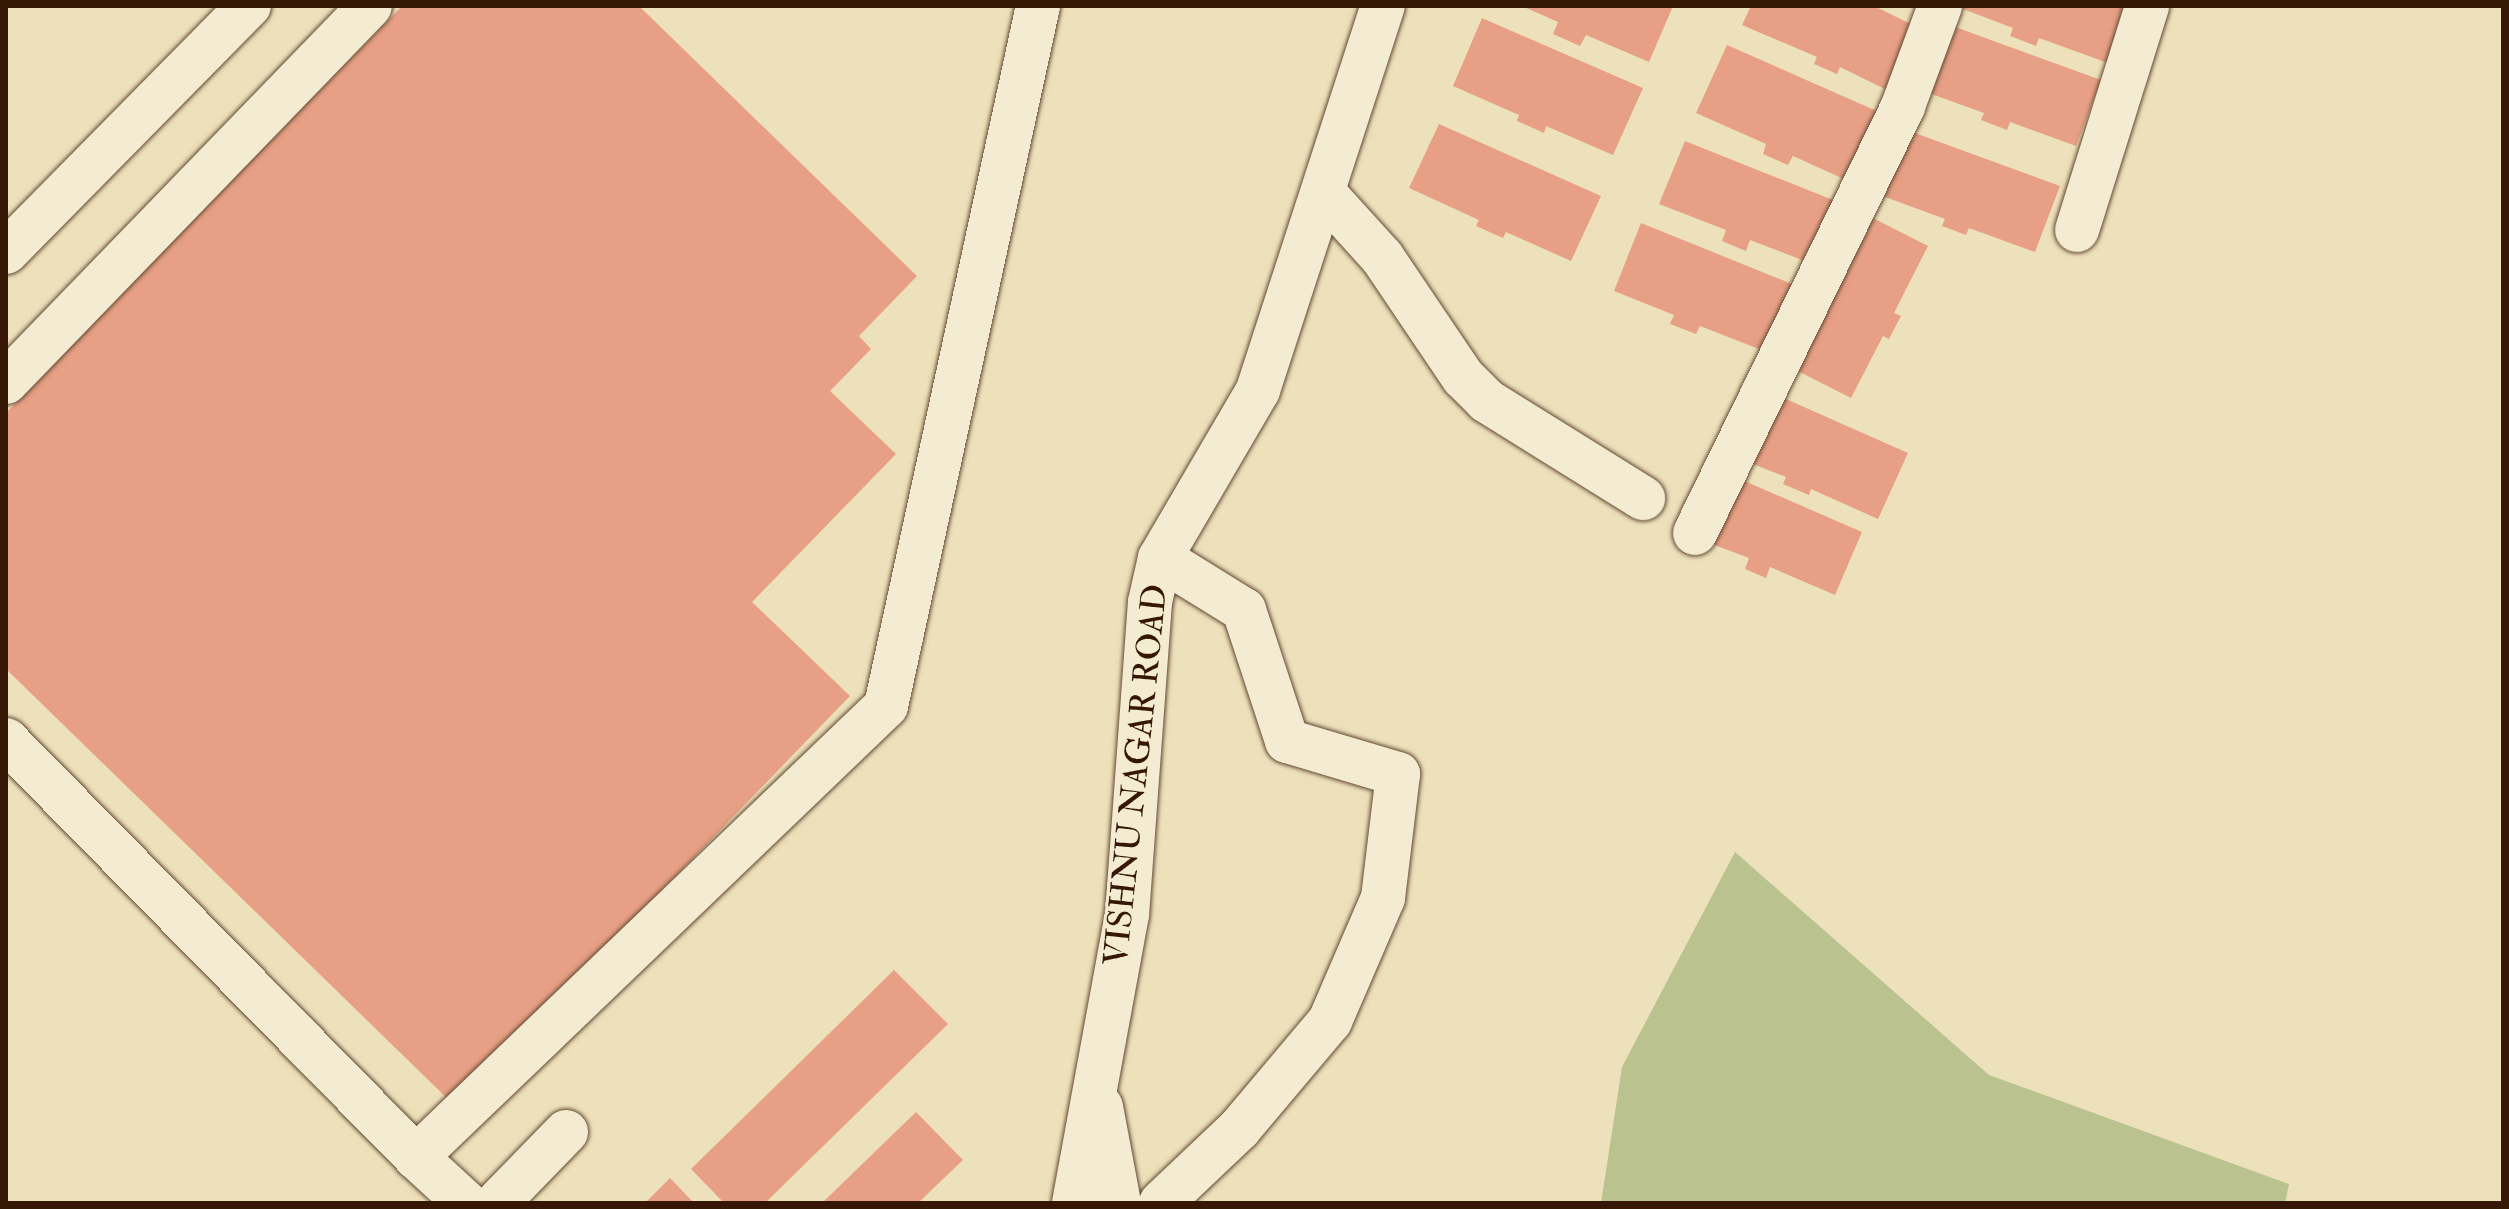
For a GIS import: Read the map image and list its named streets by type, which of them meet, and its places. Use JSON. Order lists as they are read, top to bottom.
{
  "streets": {
    "street": ["VISHNU NAGAR ROAD"]
  }
}
